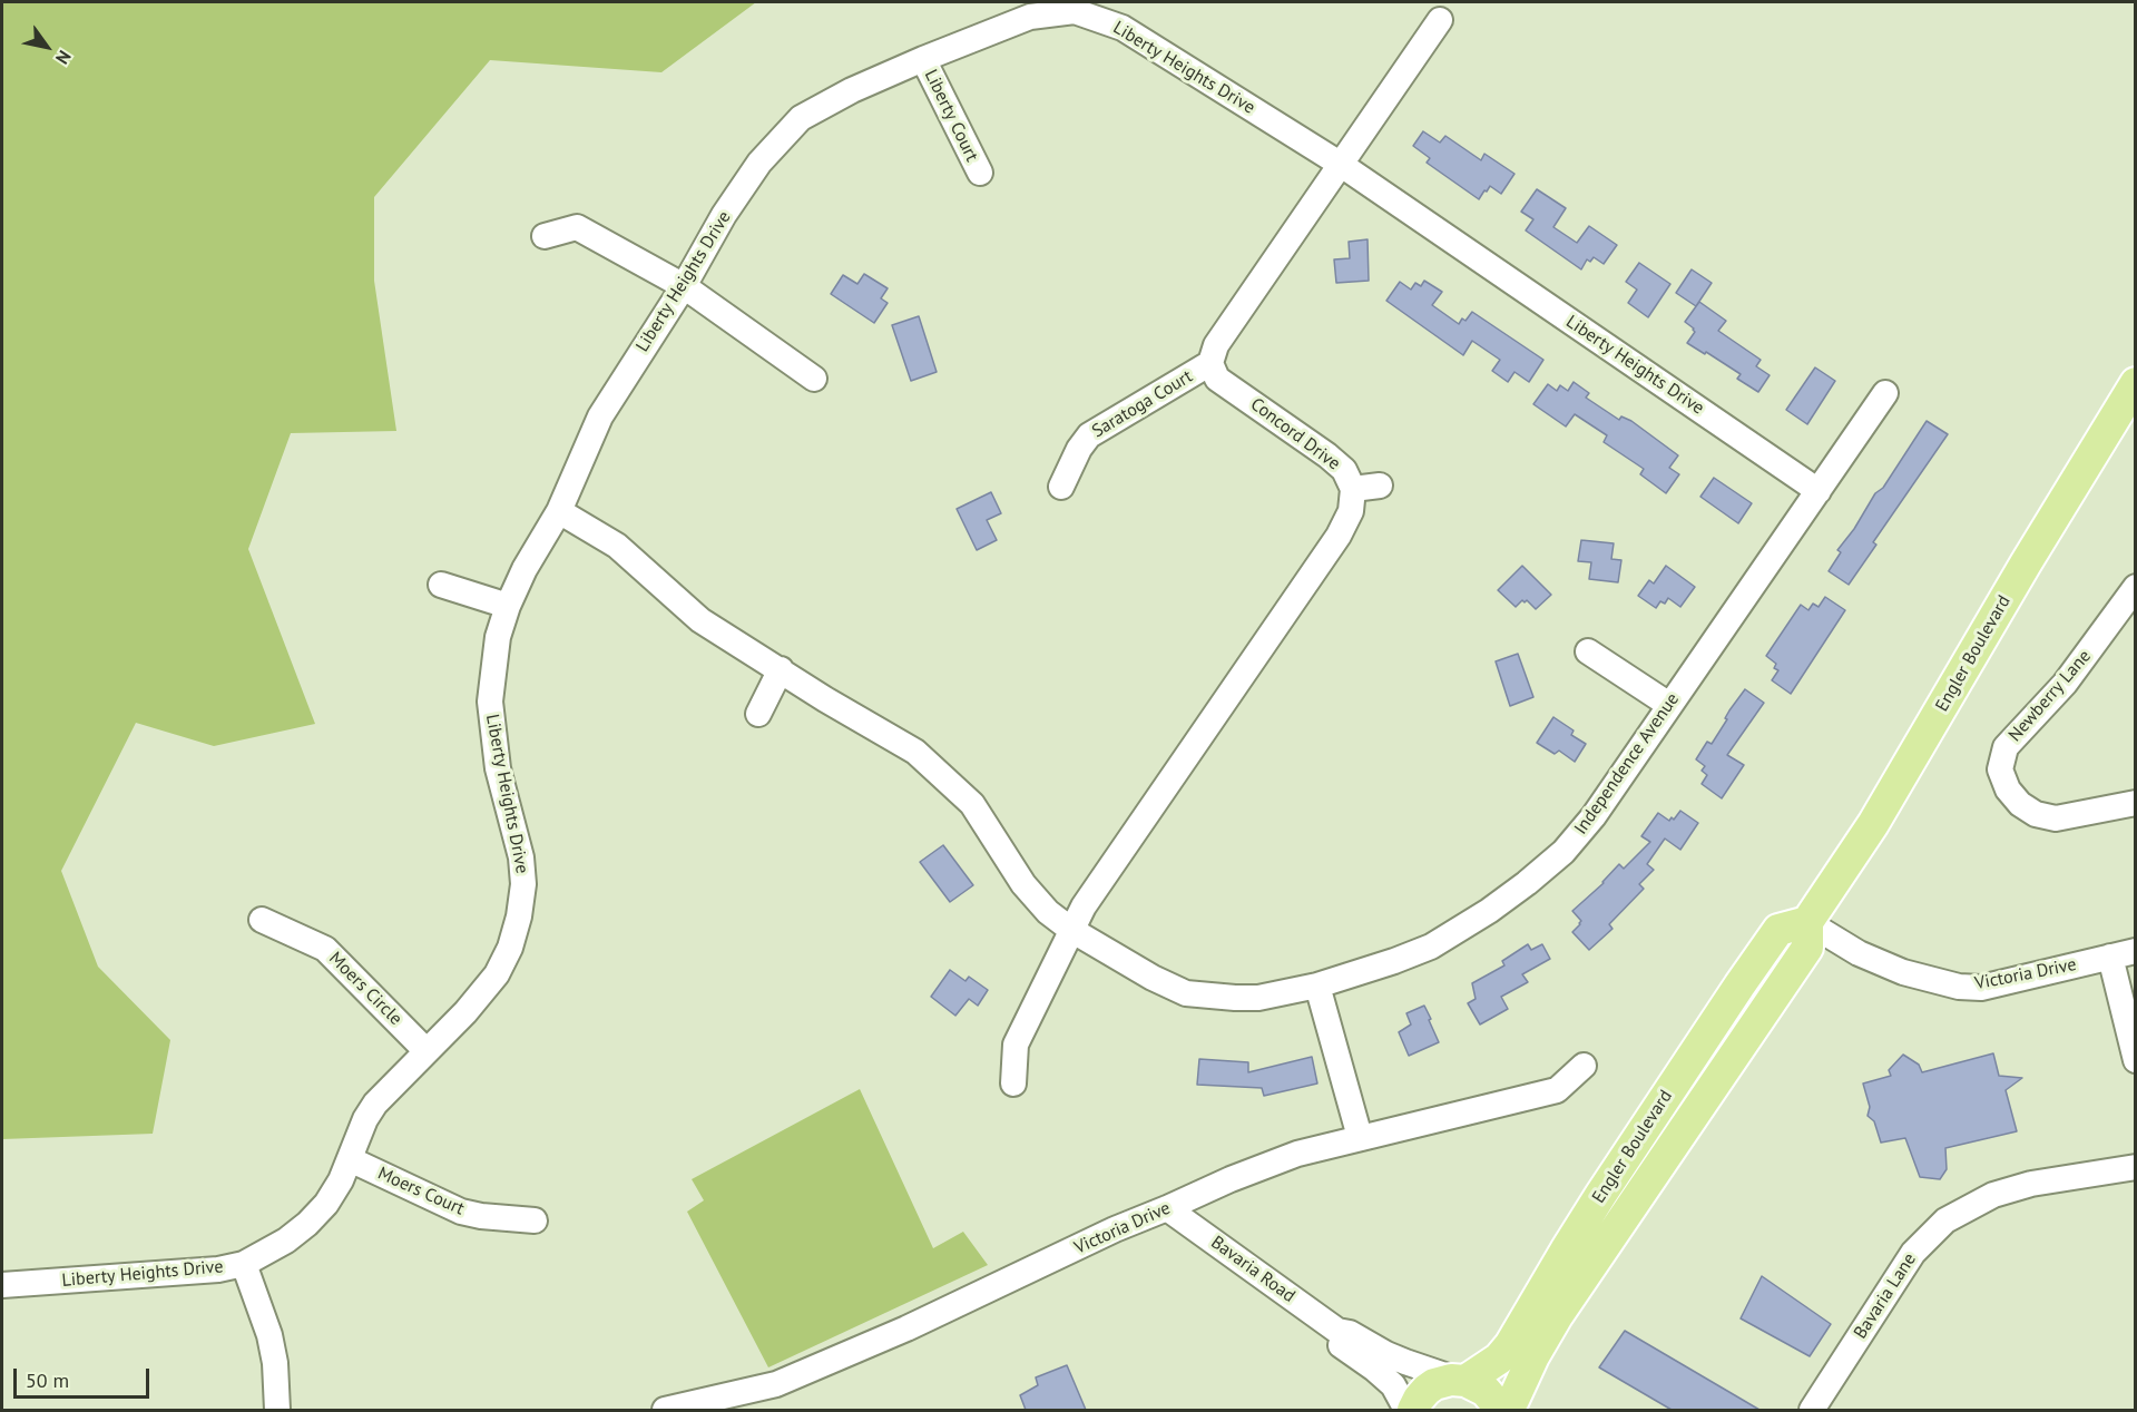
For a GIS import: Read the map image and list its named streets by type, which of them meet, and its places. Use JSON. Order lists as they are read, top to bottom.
{
  "streets": {
    "main road": ["Engler Boulevard"],
    "street": [
      "Liberty Heights Drive",
      "Liberty Court",
      "Saratoga Court",
      "Concord Drive",
      "Newberry Lane",
      "Independence Avenue",
      "Victoria Drive",
      "Moers Circle",
      "Moers Court",
      "Bavaria Road",
      "Bavaria Lane"
    ]
  },
  "crossings": [
    ["Liberty Heights Drive", "Liberty Court"],
    ["Liberty Heights Drive", "Independence Avenue"],
    ["Liberty Heights Drive", "Moers Circle"],
    ["Liberty Heights Drive", "Moers Court"],
    ["Saratoga Court", "Concord Drive"],
    ["Concord Drive", "Independence Avenue"],
    ["Engler Boulevard", "Victoria Drive"],
    ["Engler Boulevard", "Bavaria Road"],
    ["Victoria Drive", "Bavaria Road"]
  ],
  "scale_bar": "50 m",
  "north": "bottom right"
}
